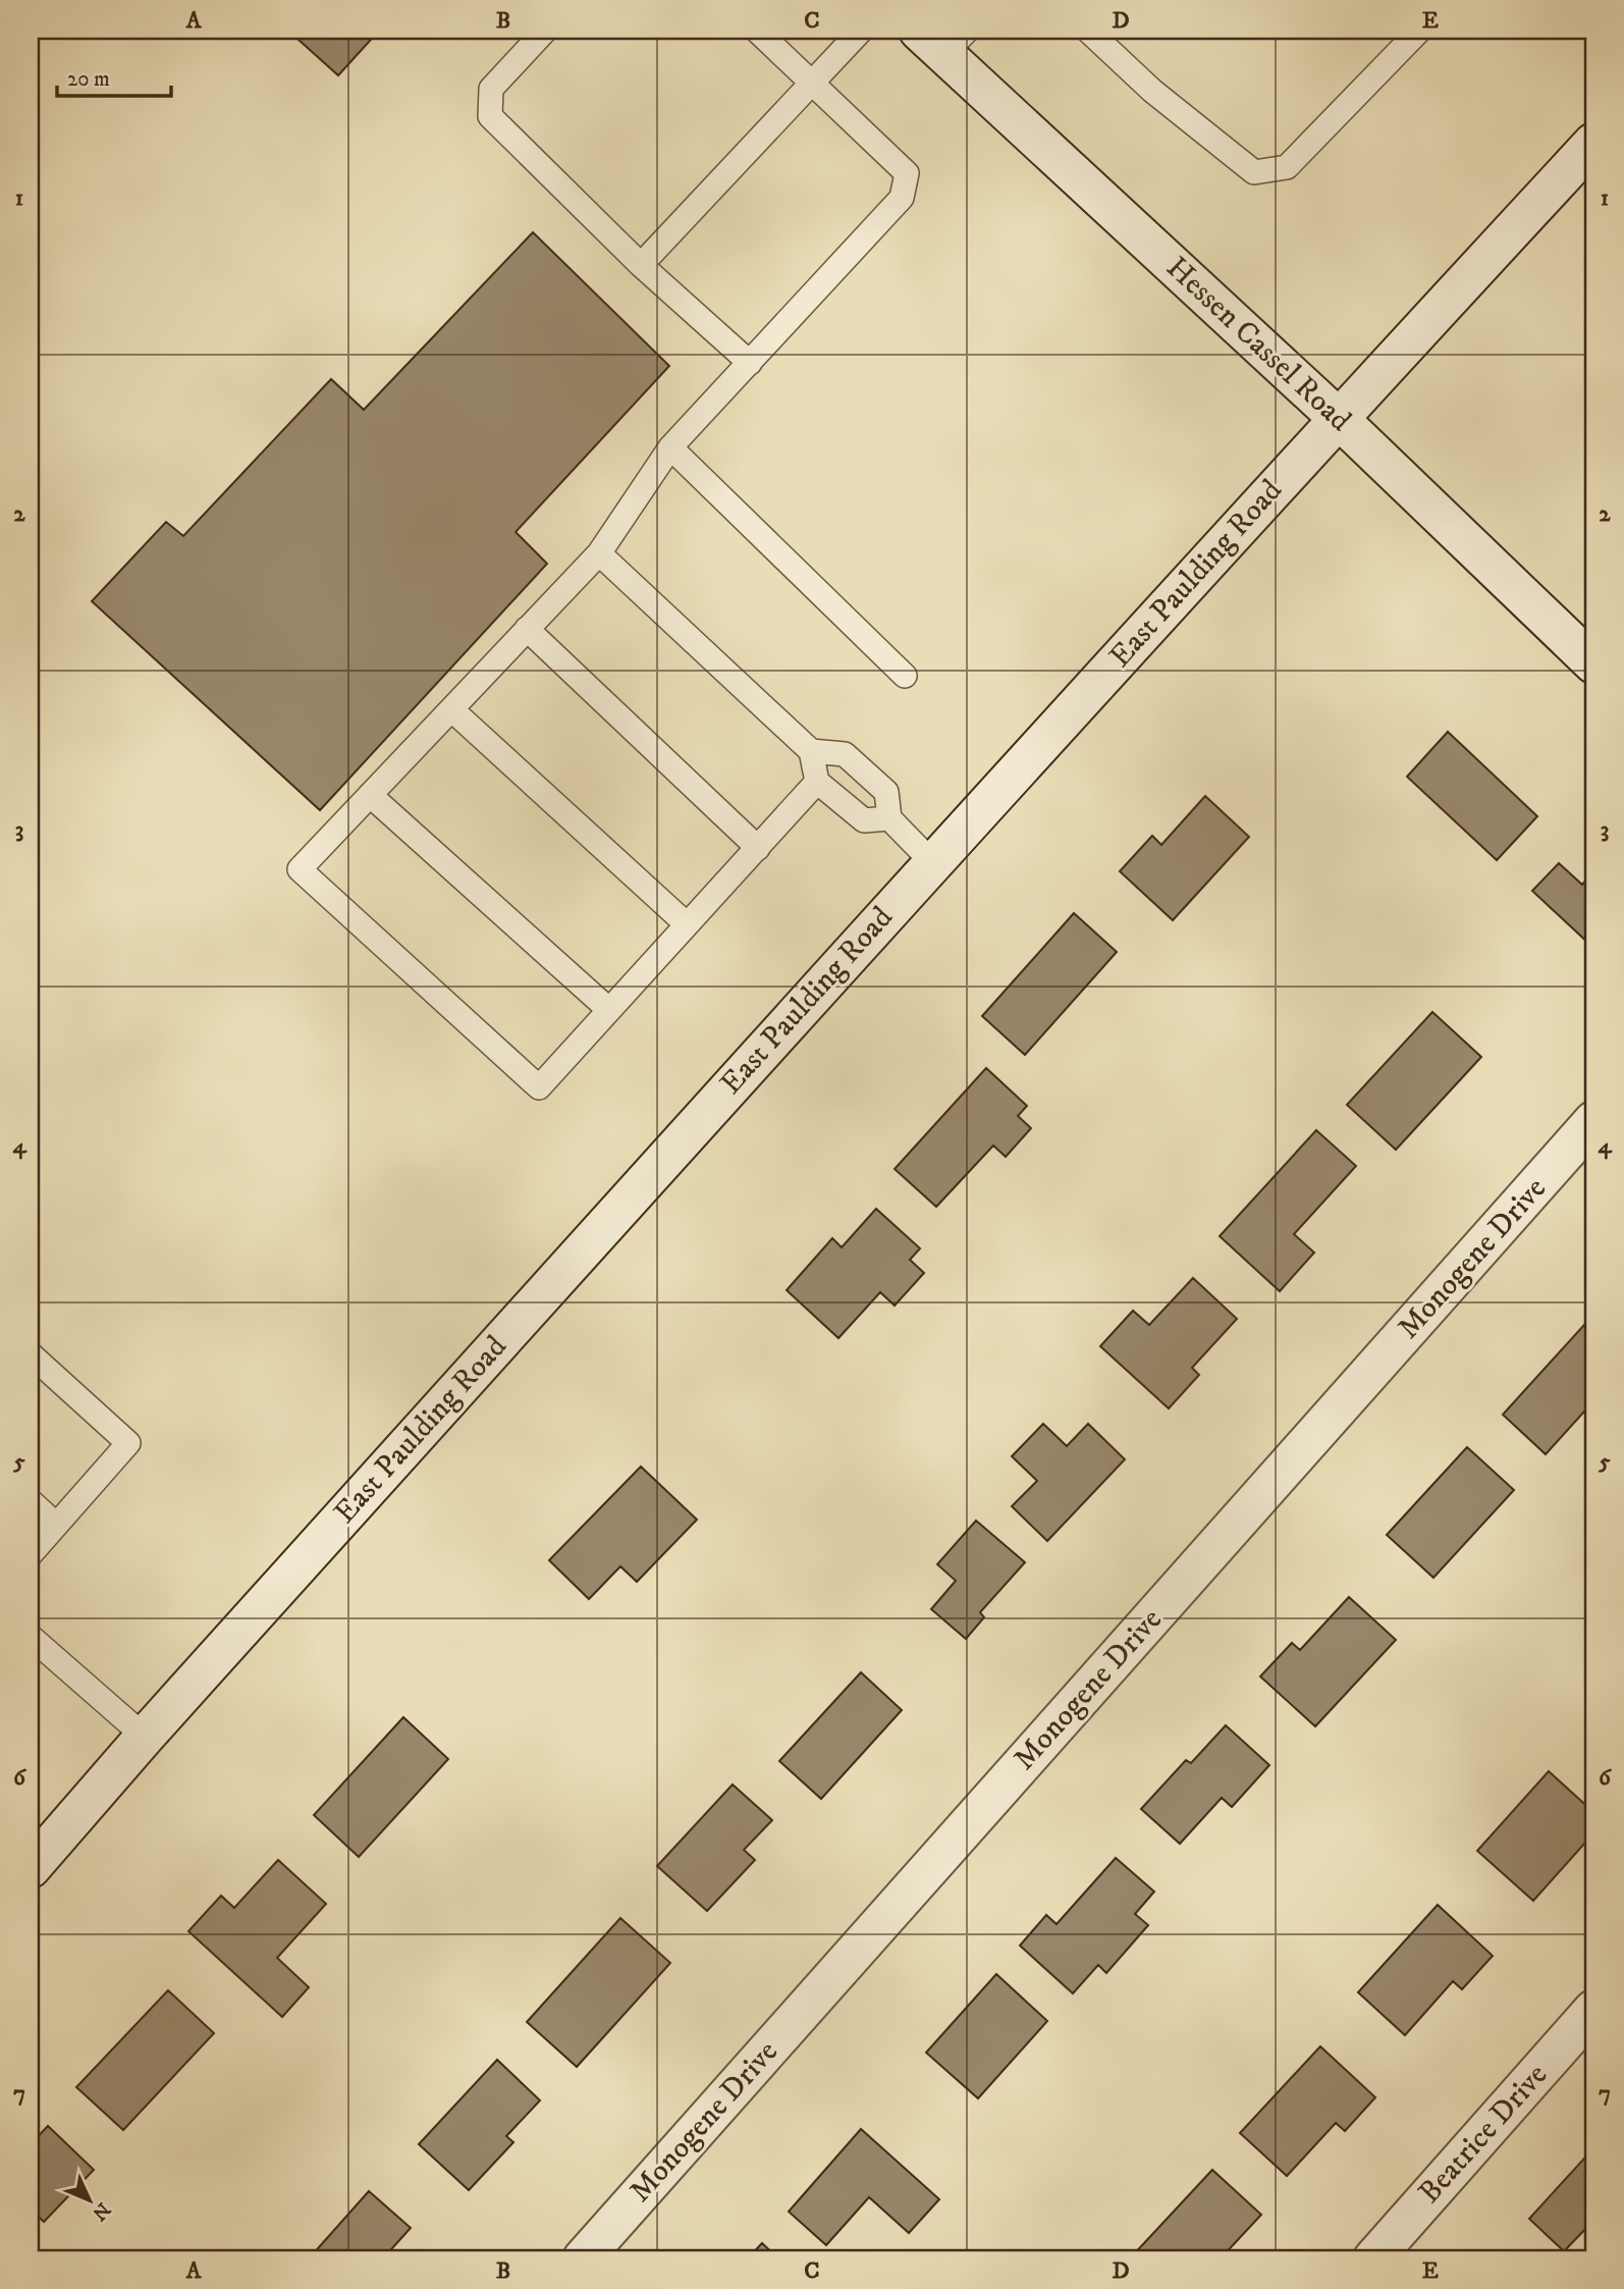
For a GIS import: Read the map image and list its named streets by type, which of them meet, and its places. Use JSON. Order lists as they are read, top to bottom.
{
  "streets": {
    "main road": [
      "Hessen Cassel Road",
      "East Paulding Road",
      "Monogene Drive",
      "Beatrice Drive"
    ]
  },
  "crossings": [
    ["Hessen Cassel Road", "East Paulding Road"]
  ],
  "scale_bar": "20 m",
  "north": "bottom right",
  "grid": {
    "columns": [
      "A",
      "B",
      "C",
      "D",
      "E"
    ],
    "rows": [
      "1",
      "2",
      "3",
      "4",
      "5",
      "6",
      "7"
    ]
  }
}
